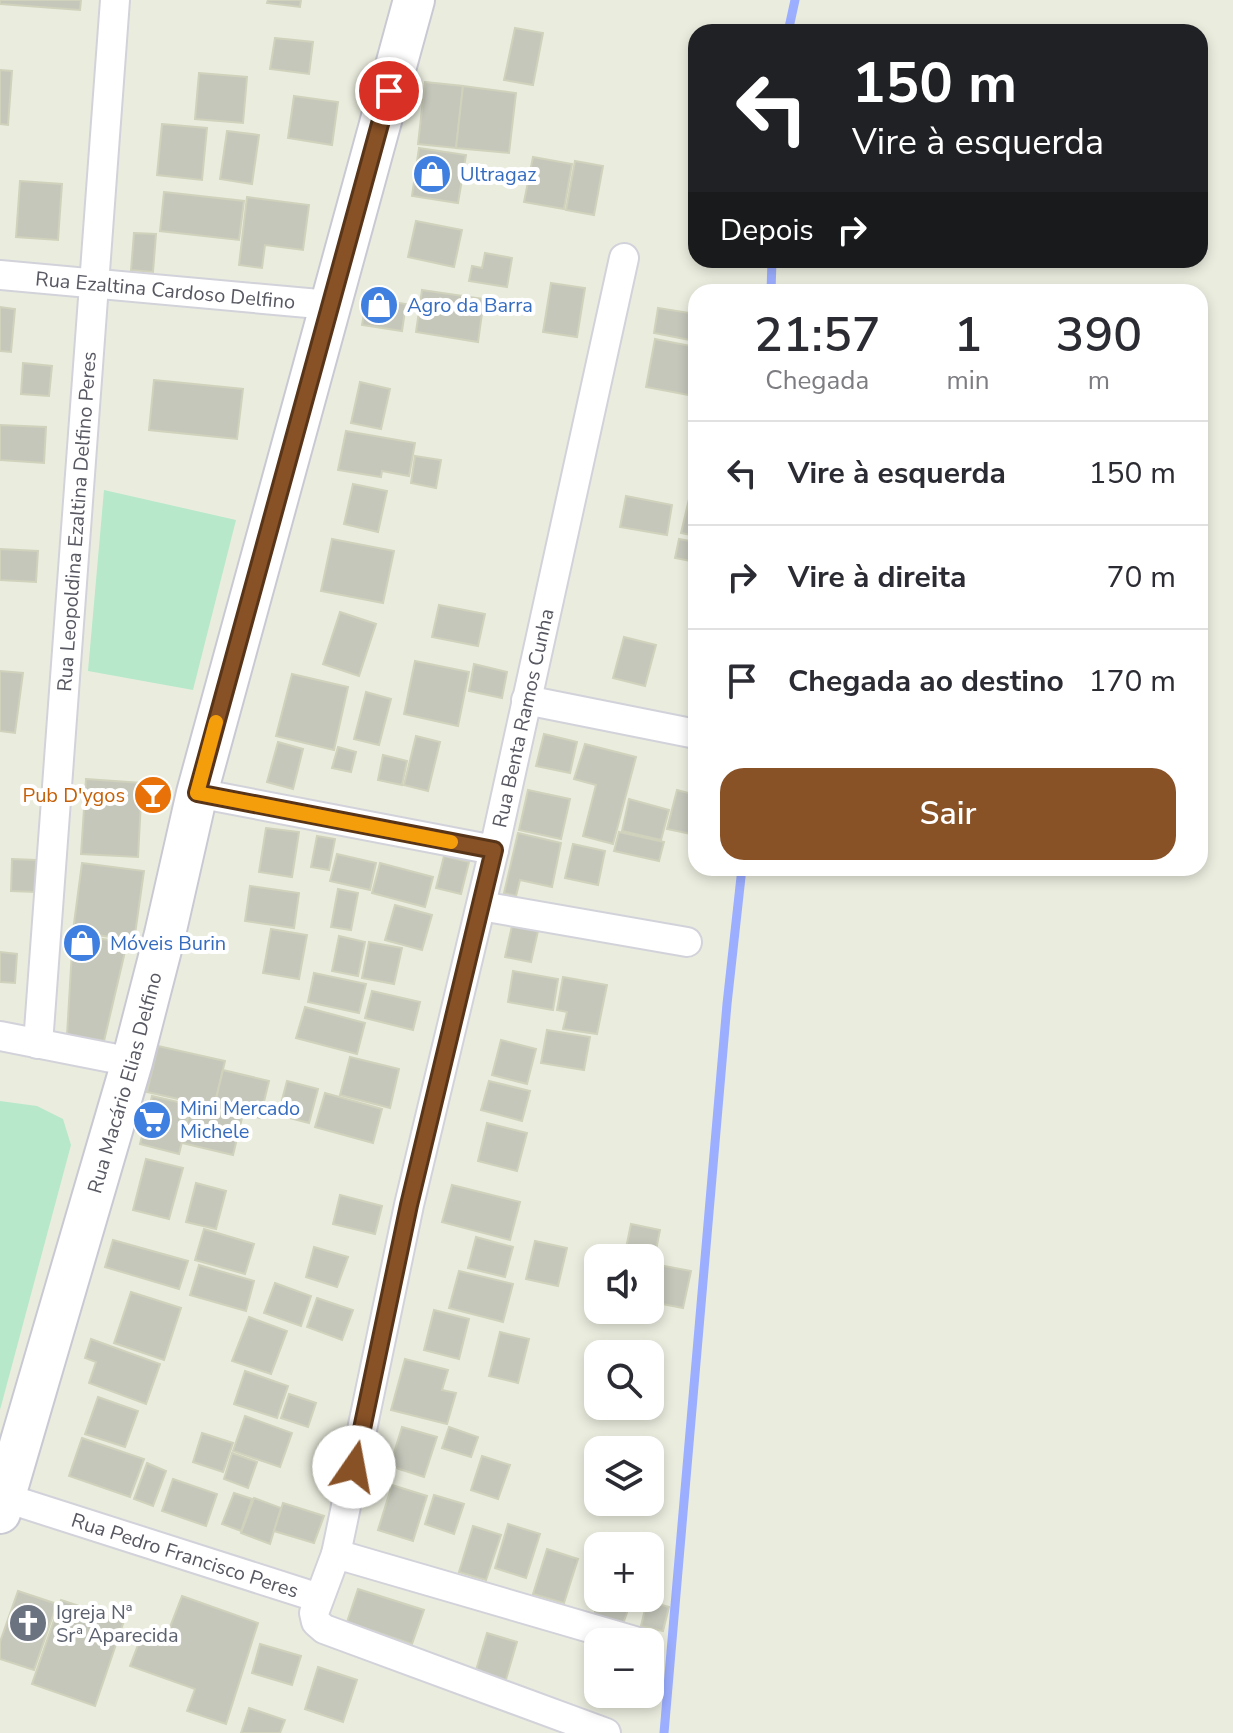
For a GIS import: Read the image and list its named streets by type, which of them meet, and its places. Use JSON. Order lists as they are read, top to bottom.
{
  "streets": {
    "main road": ["Rua Macário Elias Delfino"],
    "street": [
      "Rua Ezaltina Cardoso Delfino",
      "Rua Leopoldina Ezaltina Delfino Peres",
      "Rua Benta Ramos Cunha",
      "Rua Pedro Francisco Peres"
    ]
  },
  "crossings": [
    ["Rua Ezaltina Cardoso Delfino", "Rua Leopoldina Ezaltina Delfino Peres"],
    ["Rua Ezaltina Cardoso Delfino", "Rua Macário Elias Delfino"],
    ["Rua Benta Ramos Cunha", "Rua Pedro Francisco Peres"],
    ["Rua Macário Elias Delfino", "Rua Pedro Francisco Peres"]
  ],
  "places": {
    "shop": ["Ultragaz", "Agro da Barra", "Móveis Burin"],
    "bar": ["Pub D'ygos"],
    "supermarket": ["Mini Mercado Michele"],
    "church": ["Igreja Nª Srª Aparecida"]
  },
  "page": {
    "turn": ["150 m", "Vire à esquerda"],
    "then": "Depois",
    "eta": [
      "21:57",
      "Chegada",
      "1",
      "min",
      "390",
      "m"
    ],
    "list": [
      {
        "name": "Vire à esquerda",
        "value": "150 m"
      },
      {
        "name": "Vire à direita",
        "value": "70 m"
      },
      {
        "name": "Chegada ao destino",
        "value": "170 m"
      }
    ],
    "buttons": "Sair",
    "map_buttons": ["+", "−"]
  }
}
